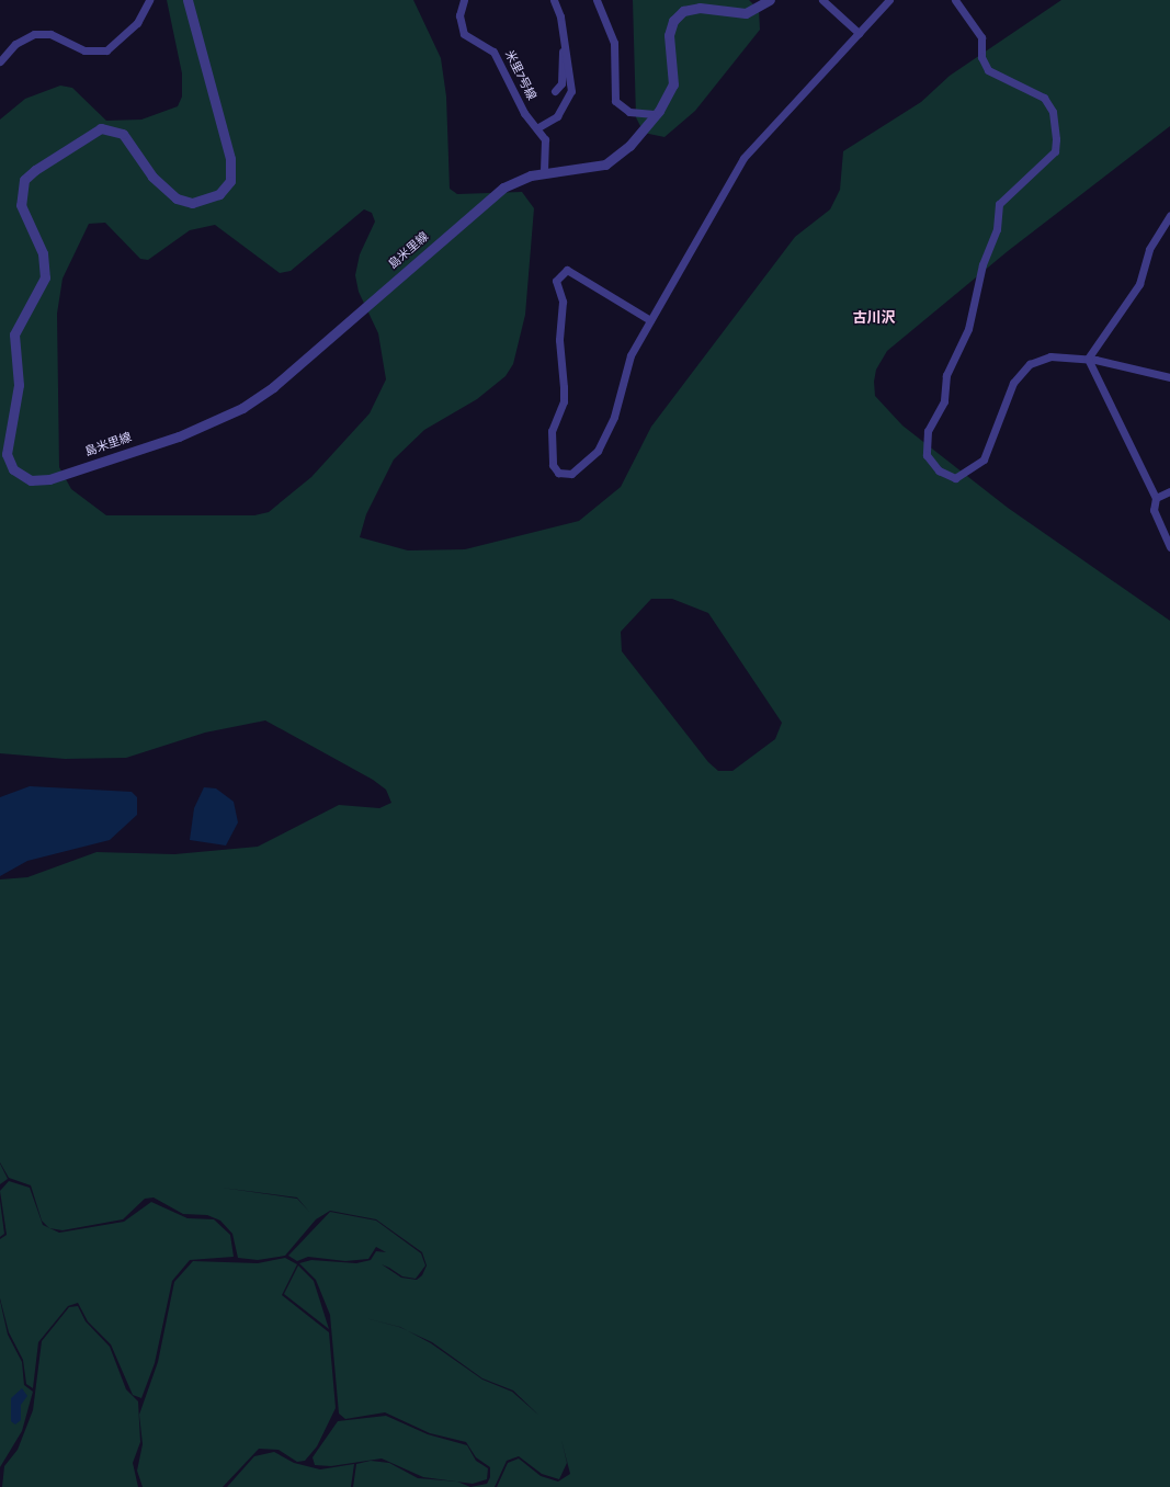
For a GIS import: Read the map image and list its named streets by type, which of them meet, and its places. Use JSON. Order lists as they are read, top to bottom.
{
  "streets": {
    "street": ["米里7号線", "島米里線"]
  },
  "crossings": [
    ["米里7号線", "島米里線"]
  ],
  "districts": ["古川沢"]
}
